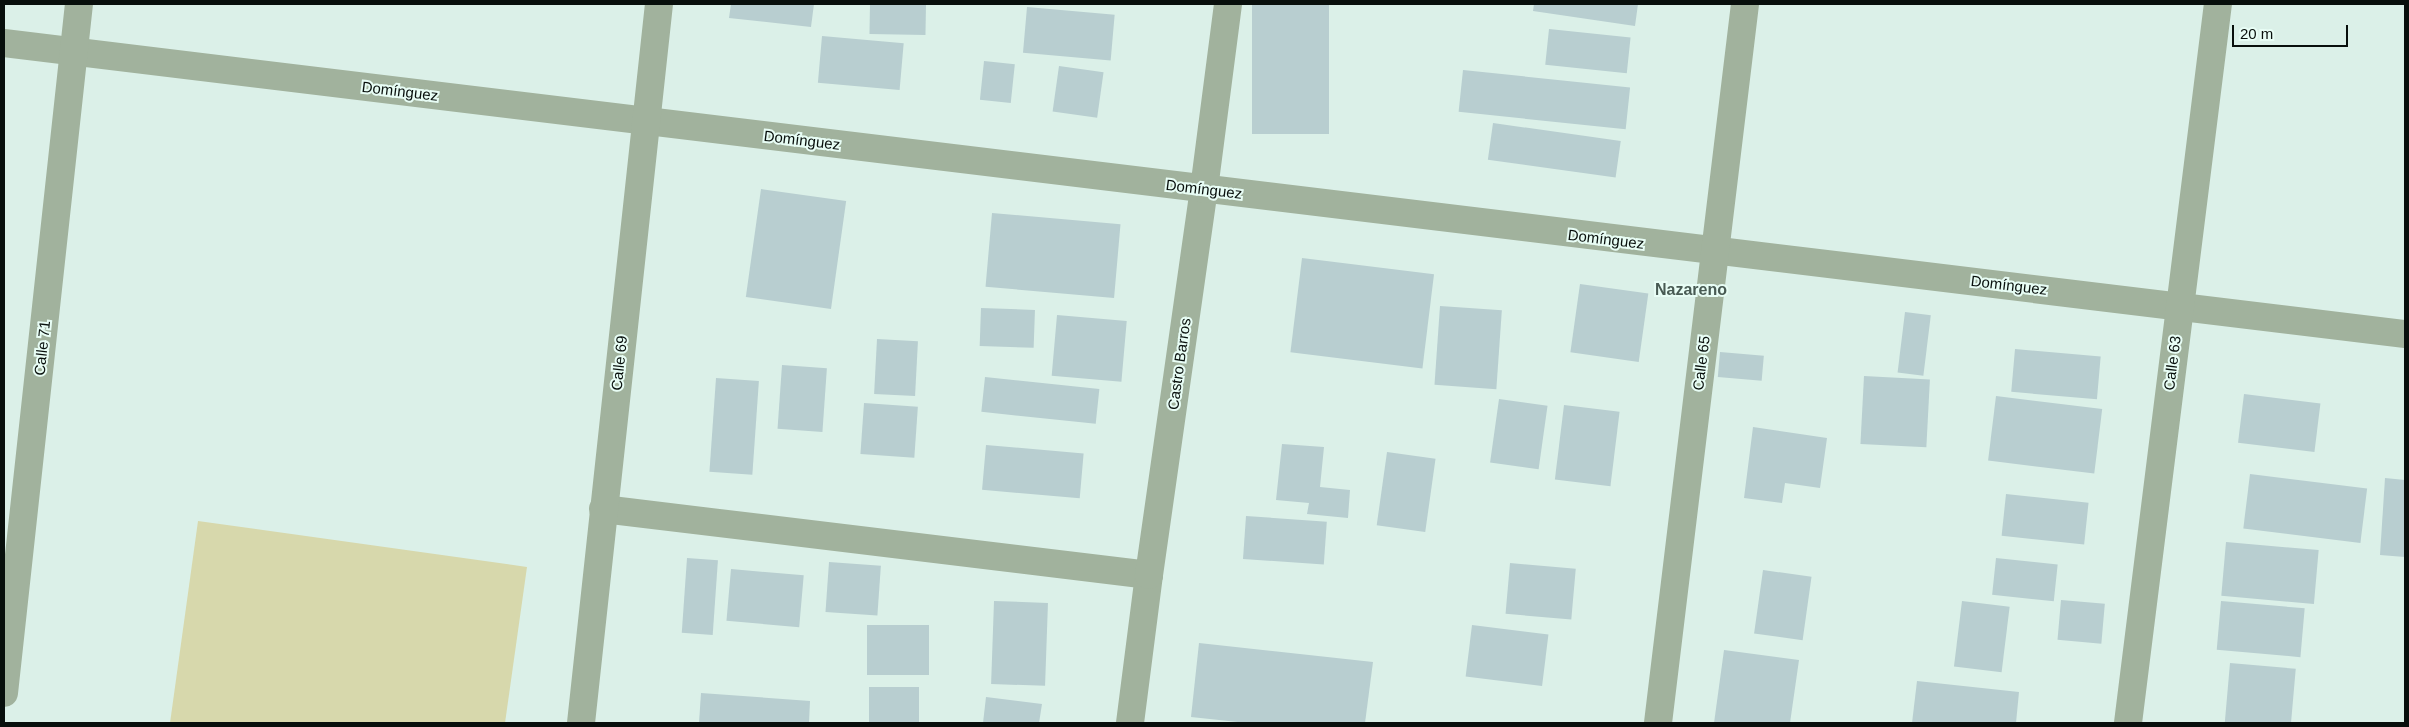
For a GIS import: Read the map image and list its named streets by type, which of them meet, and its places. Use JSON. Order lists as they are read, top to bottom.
{
  "streets": {
    "street": [
      "Domínguez",
      "Calle 71",
      "Calle 69",
      "Calle 65",
      "Calle 63",
      "Castro Barros"
    ]
  },
  "crossings": [
    ["Domínguez", "Calle 71"],
    ["Domínguez", "Calle 69"],
    ["Domínguez", "Calle 65"],
    ["Domínguez", "Calle 63"],
    ["Domínguez", "Castro Barros"]
  ],
  "districts": ["Nazareno"],
  "scale_bar": "20 m"
}
